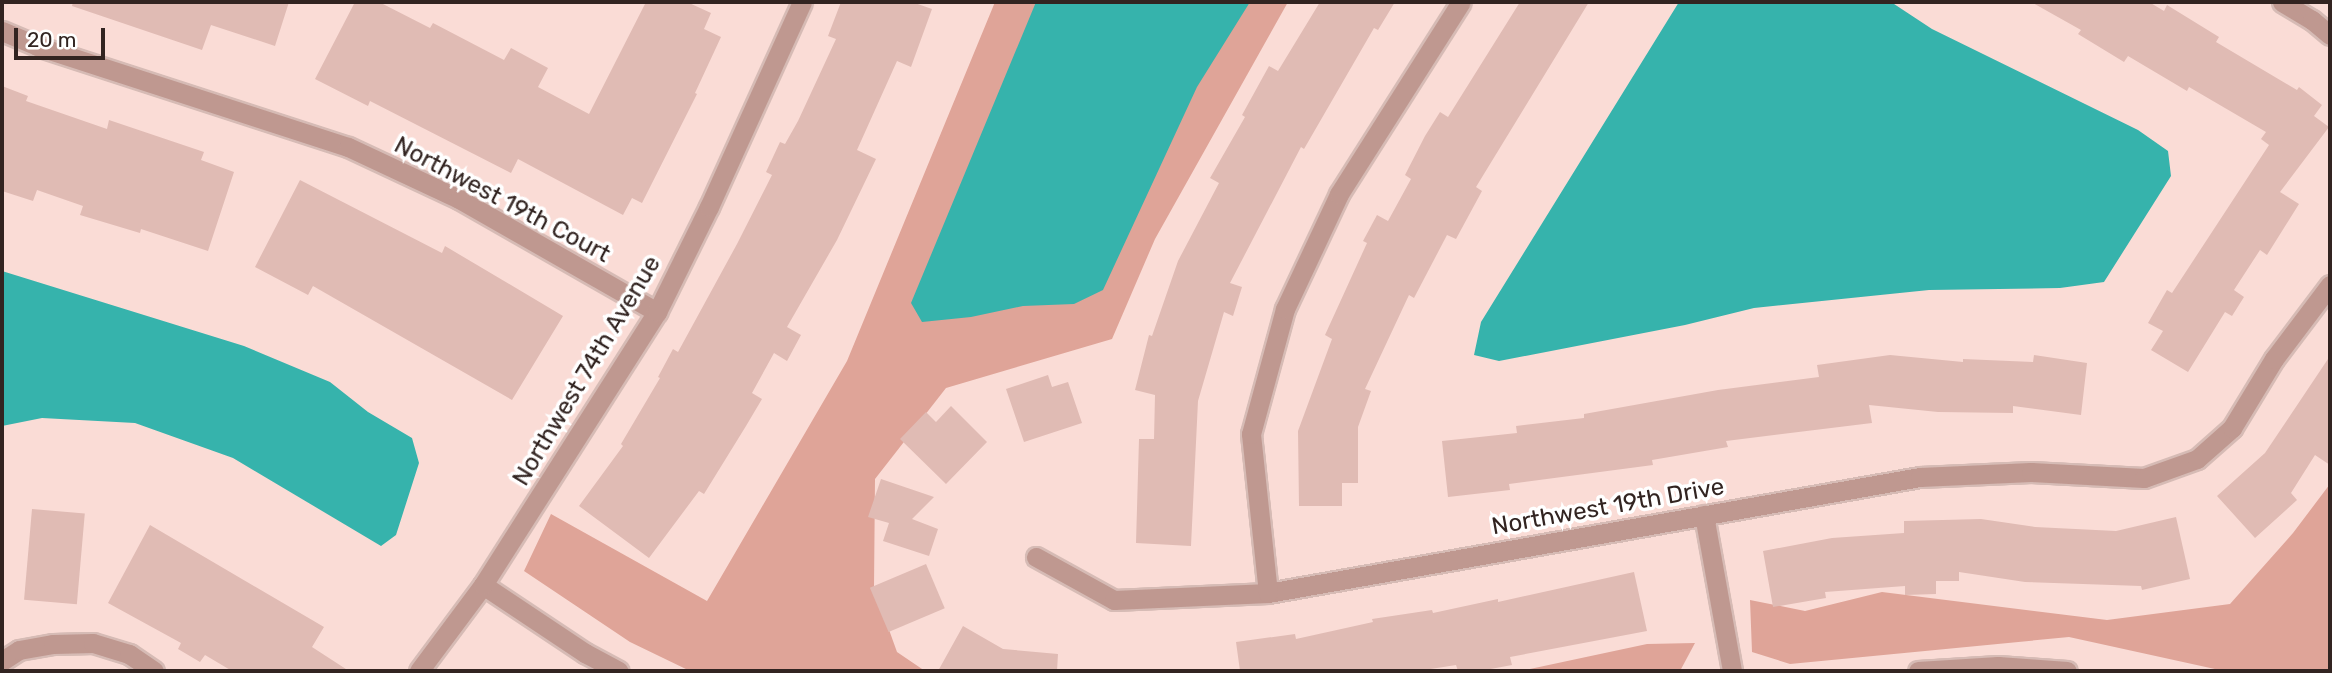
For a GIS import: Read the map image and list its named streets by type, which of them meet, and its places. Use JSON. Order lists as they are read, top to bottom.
{
  "streets": {
    "street": ["Northwest 19th Court", "Northwest 74th Avenue", "Northwest 19th Drive"]
  },
  "crossings": [
    ["Northwest 19th Court", "Northwest 74th Avenue"]
  ],
  "scale_bar": "20 m"
}
